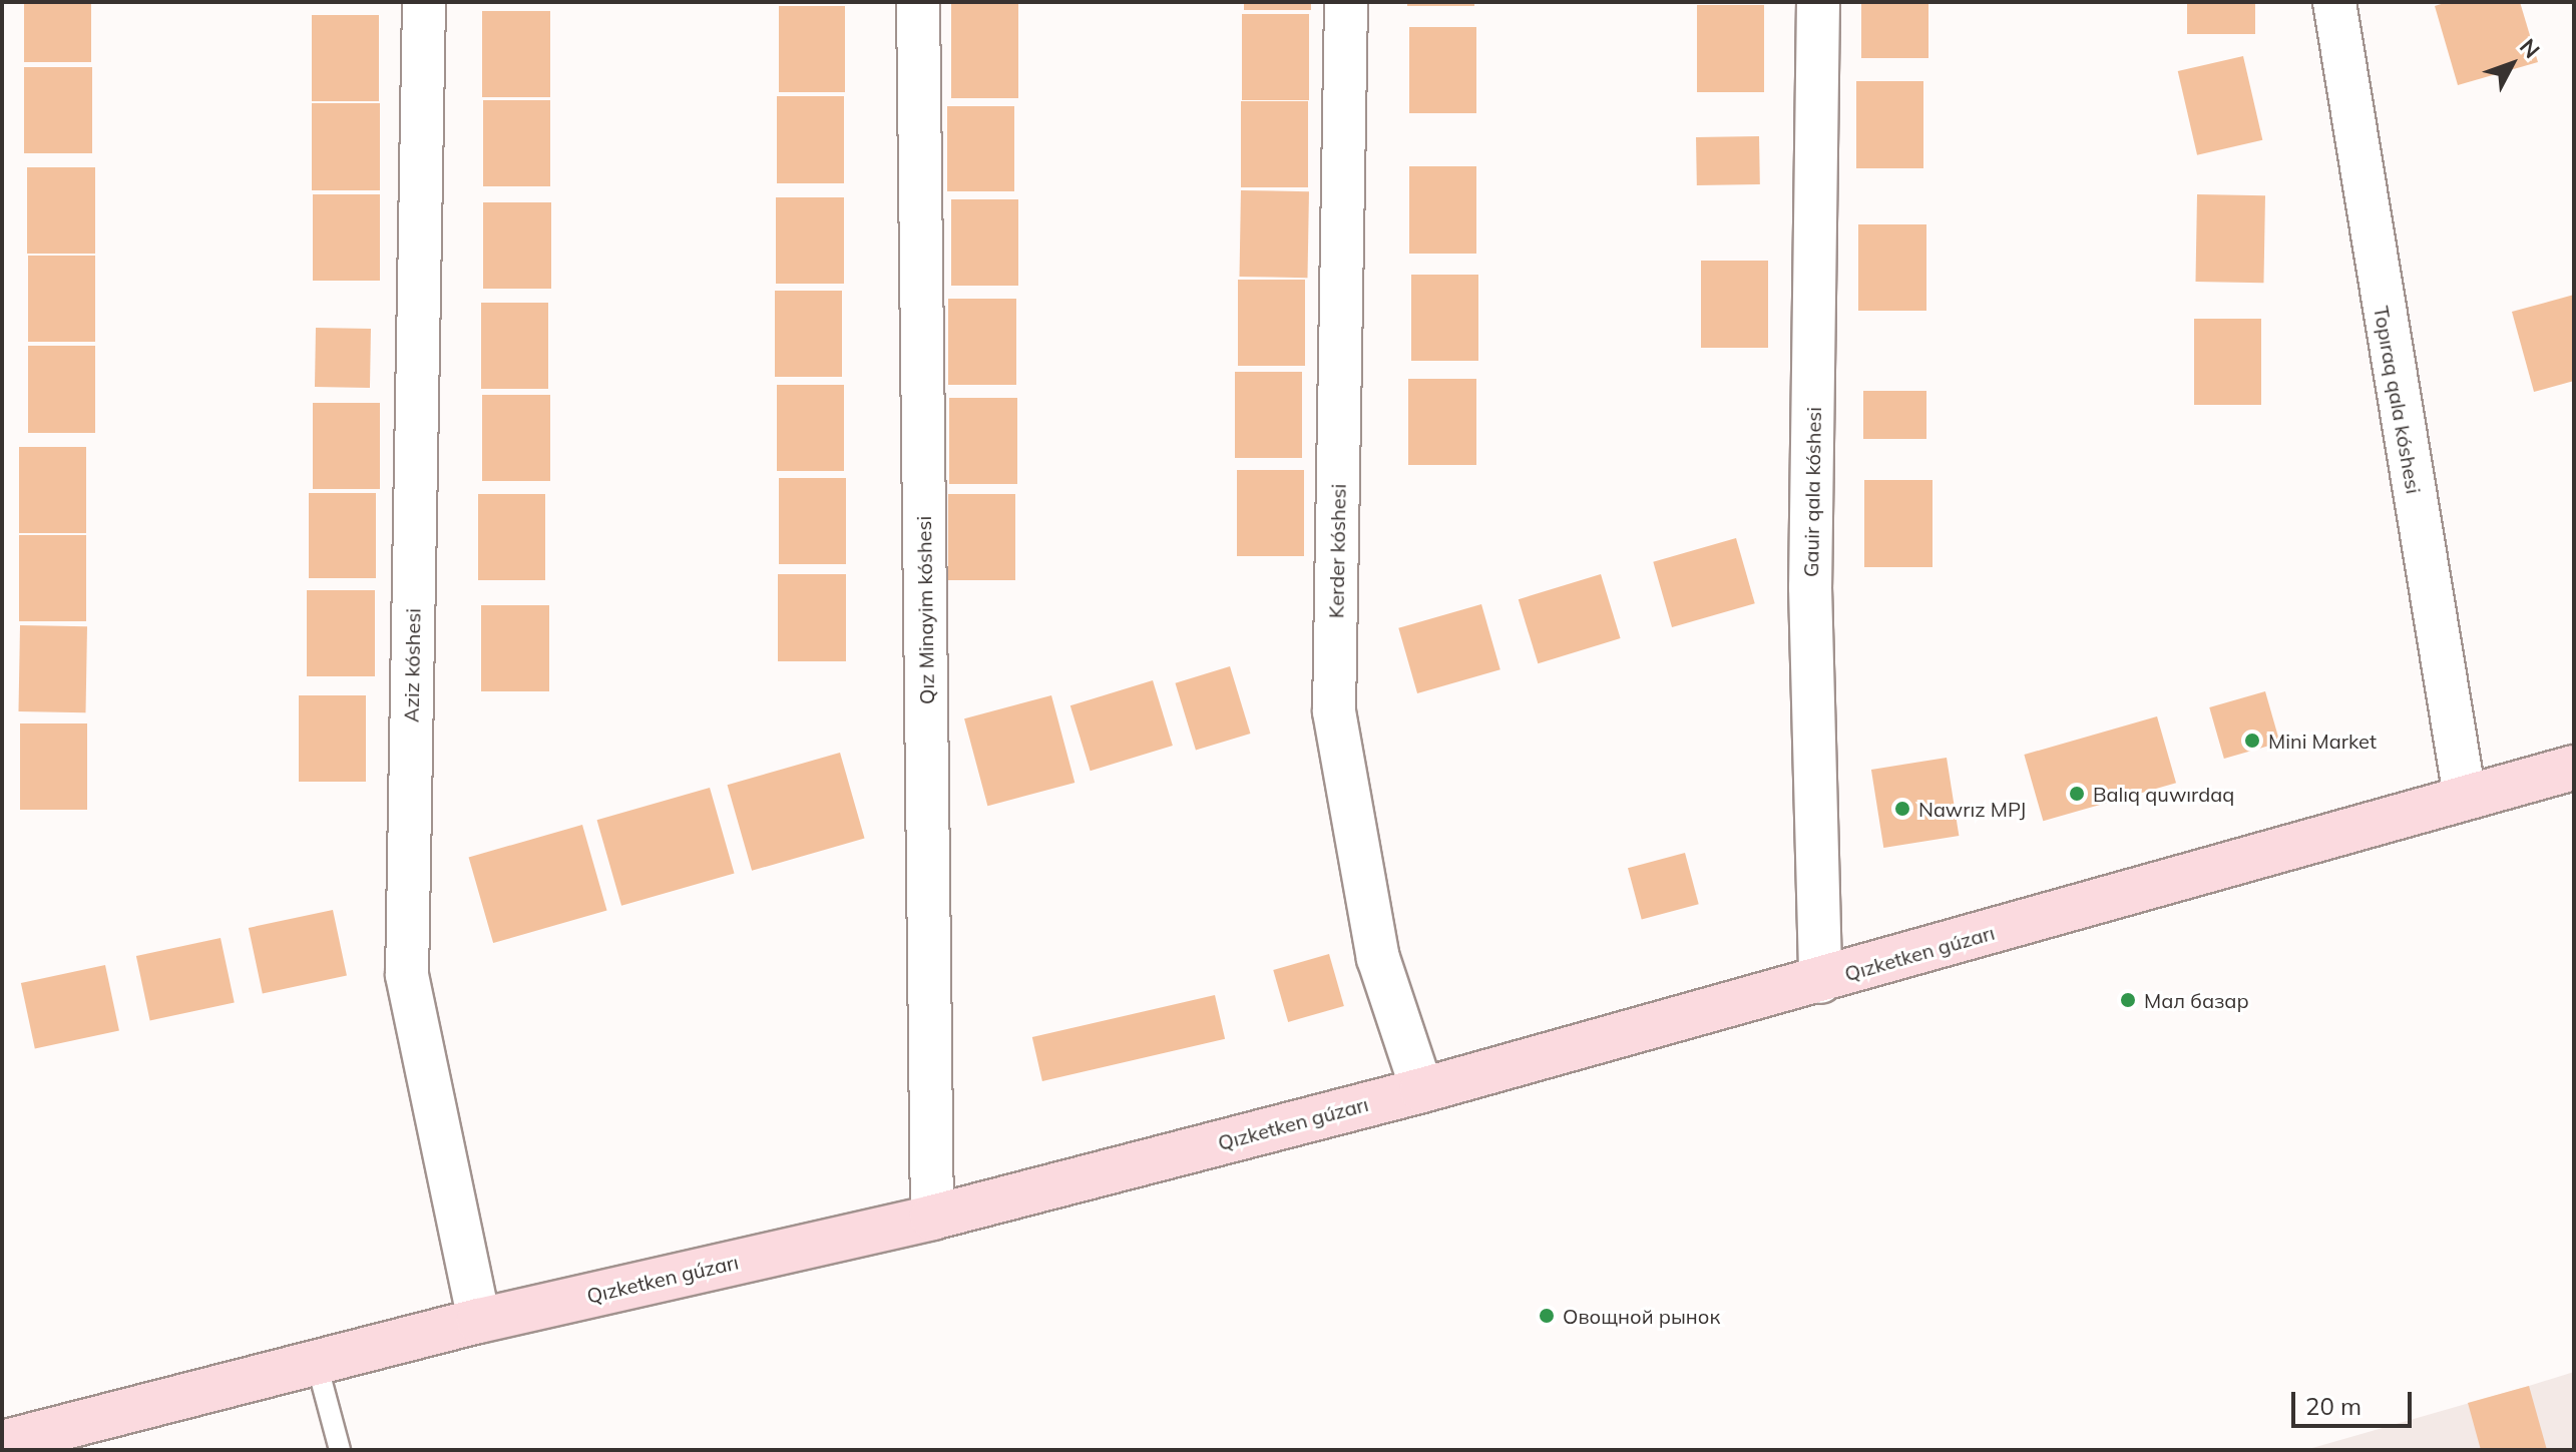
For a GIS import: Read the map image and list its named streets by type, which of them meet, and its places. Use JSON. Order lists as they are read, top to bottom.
{
  "streets": {
    "street": [
      "Topıraq qala kóshesi",
      "Gauir qala kóshesi",
      "Kerder kóshesi",
      "Qız Minayim kóshesi",
      "Aziz kóshesi",
      "Qızketken gúzarı"
    ]
  },
  "crossings": [
    ["Topıraq qala kóshesi", "Qızketken gúzarı"],
    ["Gauir qala kóshesi", "Qızketken gúzarı"],
    ["Kerder kóshesi", "Qızketken gúzarı"],
    ["Qız Minayim kóshesi", "Qızketken gúzarı"],
    ["Aziz kóshesi", "Qızketken gúzarı"]
  ],
  "places": [
    "Mini Market",
    "Balıq quwırdaq",
    "Nawrız MPJ",
    "Мал базар",
    "Овощной рынок"
  ],
  "scale_bar": "20 m",
  "north": "top right"
}
